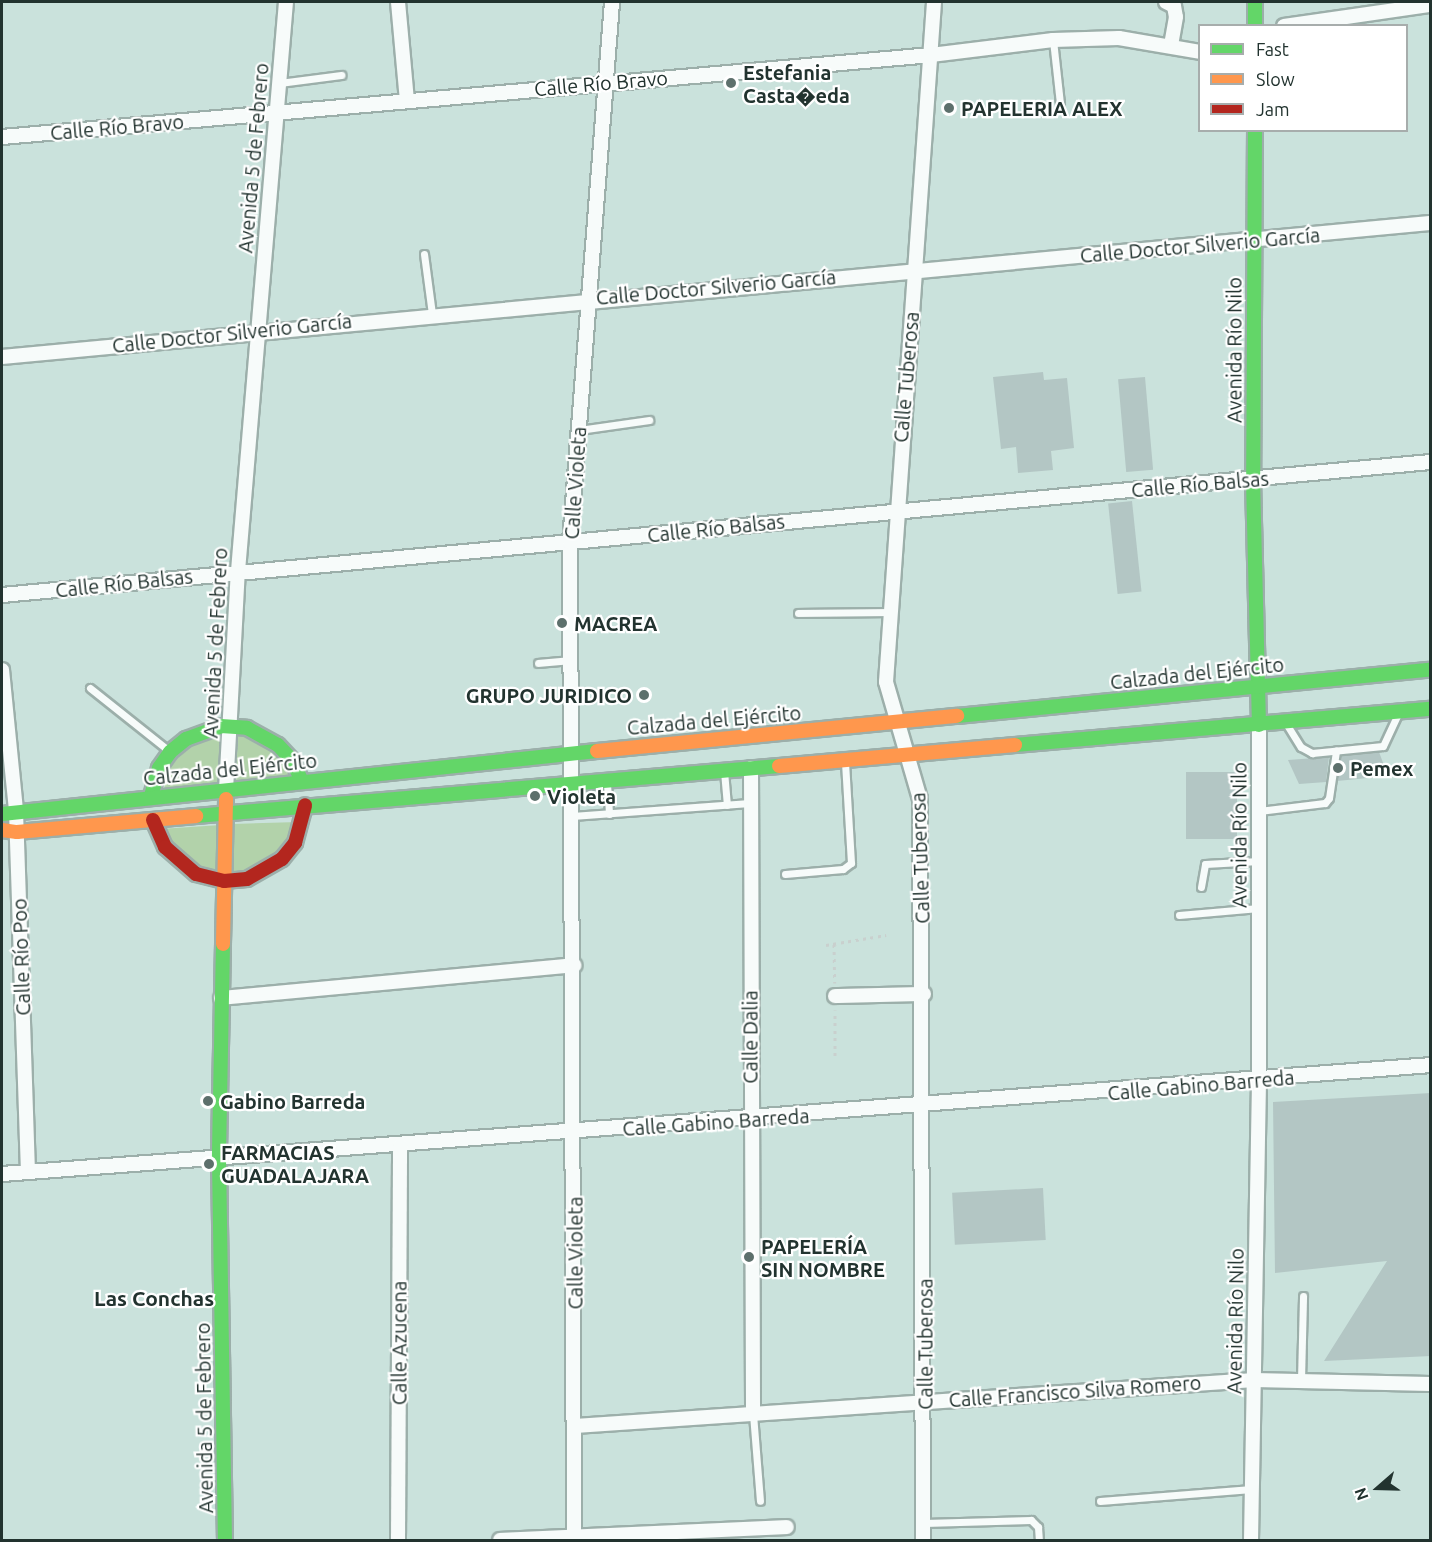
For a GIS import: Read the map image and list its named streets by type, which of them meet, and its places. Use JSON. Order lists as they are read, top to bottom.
{
  "streets": {
    "main road": ["Avenida 5 de Febrero", "Avenida Río Nilo", "Calzada del Ejército"],
    "street": [
      "Calle Río Bravo",
      "Calle Doctor Silverio García",
      "Calle Tuberosa",
      "Calle Violeta",
      "Calle Río Balsas",
      "Calle Río Poo",
      "Calle Dalia",
      "Calle Gabino Barreda",
      "Calle Azucena",
      "Calle Francisco Silva Romero"
    ]
  },
  "crossings": [
    ["Calle Río Bravo", "Avenida 5 de Febrero"],
    ["Calle Río Bravo", "Calle Tuberosa"],
    ["Calle Río Bravo", "Calle Violeta"],
    ["Avenida 5 de Febrero", "Calle Doctor Silverio García"],
    ["Avenida 5 de Febrero", "Calle Río Balsas"],
    ["Avenida 5 de Febrero", "Calzada del Ejército"],
    ["Avenida 5 de Febrero", "Calle Gabino Barreda"],
    ["Calle Doctor Silverio García", "Avenida Río Nilo"],
    ["Calle Doctor Silverio García", "Calle Tuberosa"],
    ["Calle Doctor Silverio García", "Calle Violeta"],
    ["Avenida Río Nilo", "Calle Río Balsas"],
    ["Avenida Río Nilo", "Calzada del Ejército"],
    ["Avenida Río Nilo", "Calle Gabino Barreda"],
    ["Avenida Río Nilo", "Calle Francisco Silva Romero"],
    ["Calle Tuberosa", "Calle Río Balsas"],
    ["Calle Tuberosa", "Calzada del Ejército"],
    ["Calle Tuberosa", "Calle Gabino Barreda"],
    ["Calle Tuberosa", "Calle Francisco Silva Romero"],
    ["Calle Violeta", "Calle Río Balsas"],
    ["Calle Violeta", "Calzada del Ejército"],
    ["Calle Violeta", "Calle Gabino Barreda"],
    ["Calle Violeta", "Calle Francisco Silva Romero"],
    ["Calzada del Ejército", "Calle Río Poo"],
    ["Calle Río Poo", "Calle Gabino Barreda"],
    ["Calle Dalia", "Calle Gabino Barreda"],
    ["Calle Dalia", "Calle Francisco Silva Romero"],
    ["Calle Gabino Barreda", "Calle Azucena"]
  ],
  "districts": ["Las Conchas"],
  "places": [
    "Estefania Casta�eda",
    "PAPELERIA ALEX",
    "MACREA",
    "GRUPO JURIDICO",
    "Pemex",
    "Violeta",
    "Gabino Barreda",
    "FARMACIAS GUADALAJARA",
    "PAPELERÍA SIN NOMBRE"
  ],
  "legend": ["Fast", "Slow", "Jam"],
  "north": "left"
}
